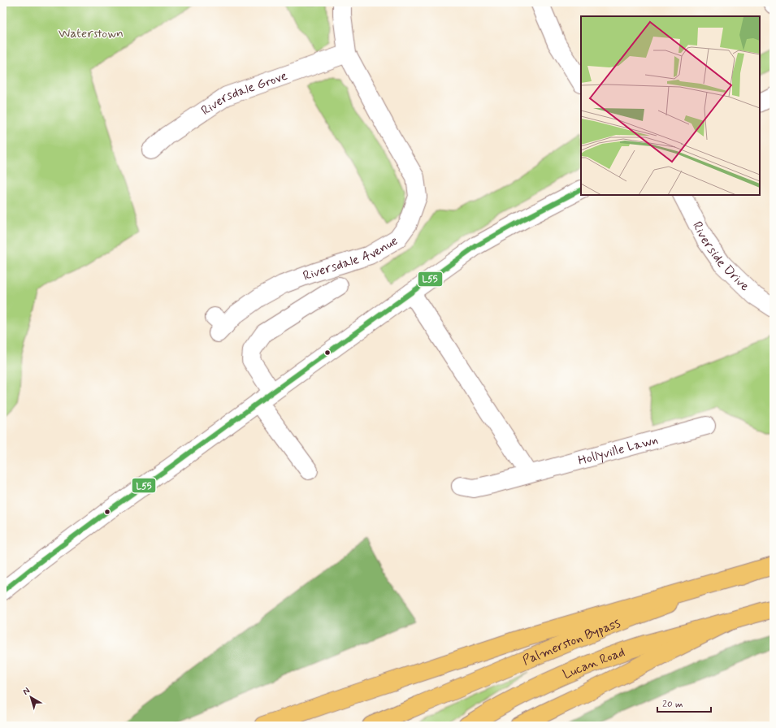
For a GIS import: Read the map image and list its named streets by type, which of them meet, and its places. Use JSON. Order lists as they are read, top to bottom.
{
  "streets": {
    "main road": ["Palmerston Bypass", "Lucan Road"],
    "street": [
      "Riversdale Grove",
      "Riverside Drive",
      "Riversdale Avenue",
      "Hollyville Lawn"
    ]
  },
  "crossings": [
    ["Riversdale Grove", "Riversdale Avenue"]
  ],
  "parks": ["Waterstown"],
  "lines": ["transit line L55"],
  "scale_bar": "20 m",
  "north": "top left"
}
